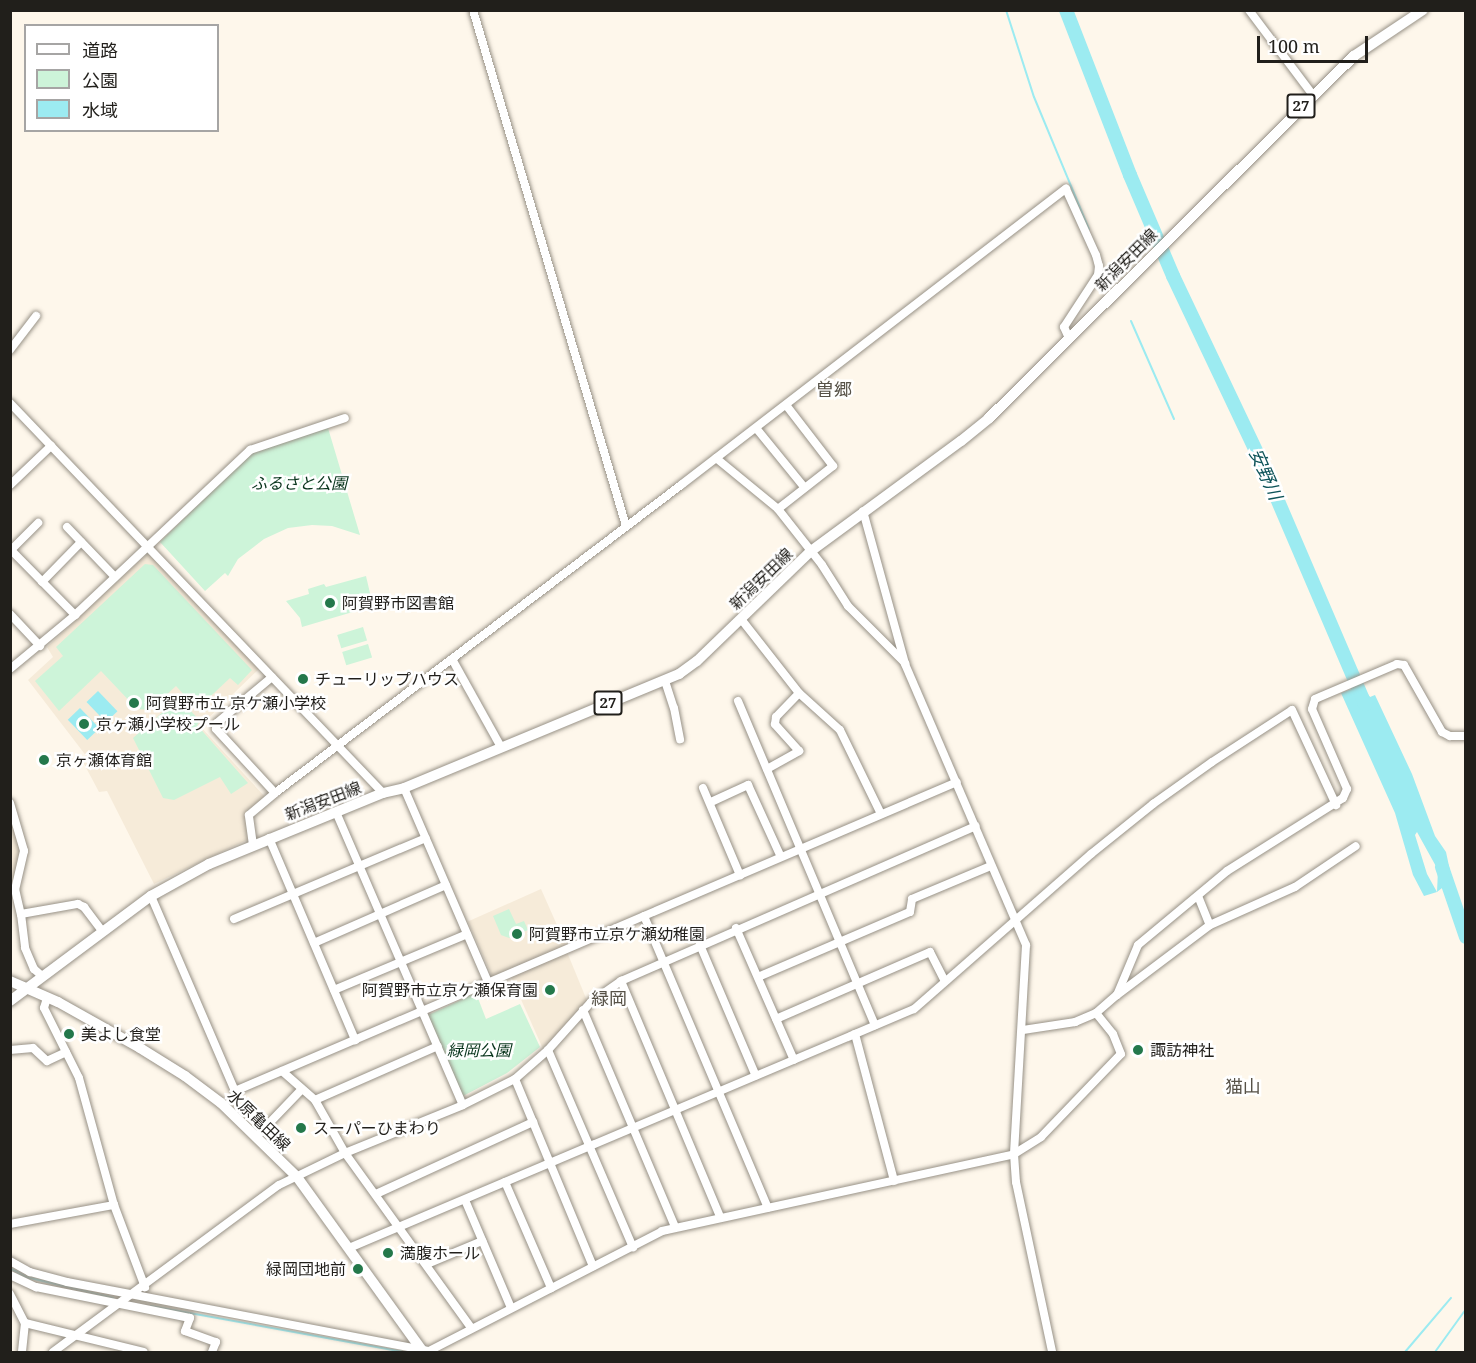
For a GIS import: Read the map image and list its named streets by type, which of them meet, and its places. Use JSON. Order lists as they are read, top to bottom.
{
  "streets": {
    "main road": ["27", "新潟安田線", "水原亀田線"]
  },
  "crossings": [
    ["新潟安田線", "水原亀田線"]
  ],
  "districts": ["曽郷", "緑岡", "猫山"],
  "water": ["安野川"],
  "parks": ["ふるさと公園", "緑岡公園"],
  "places": [
    "阿賀野市図書館",
    "チューリップハウス",
    "阿賀野市立 京ケ瀬小学校",
    "京ヶ瀬小学校プール",
    "京ヶ瀬体育館",
    "阿賀野市立京ケ瀬幼稚園",
    "阿賀野市立京ケ瀬保育園",
    "美よし食堂",
    "諏訪神社",
    "スーパーひまわり",
    "満腹ホール",
    "緑岡団地前"
  ],
  "legend": ["道路", "公園", "水域"],
  "scale_bar": "100 m"
}
